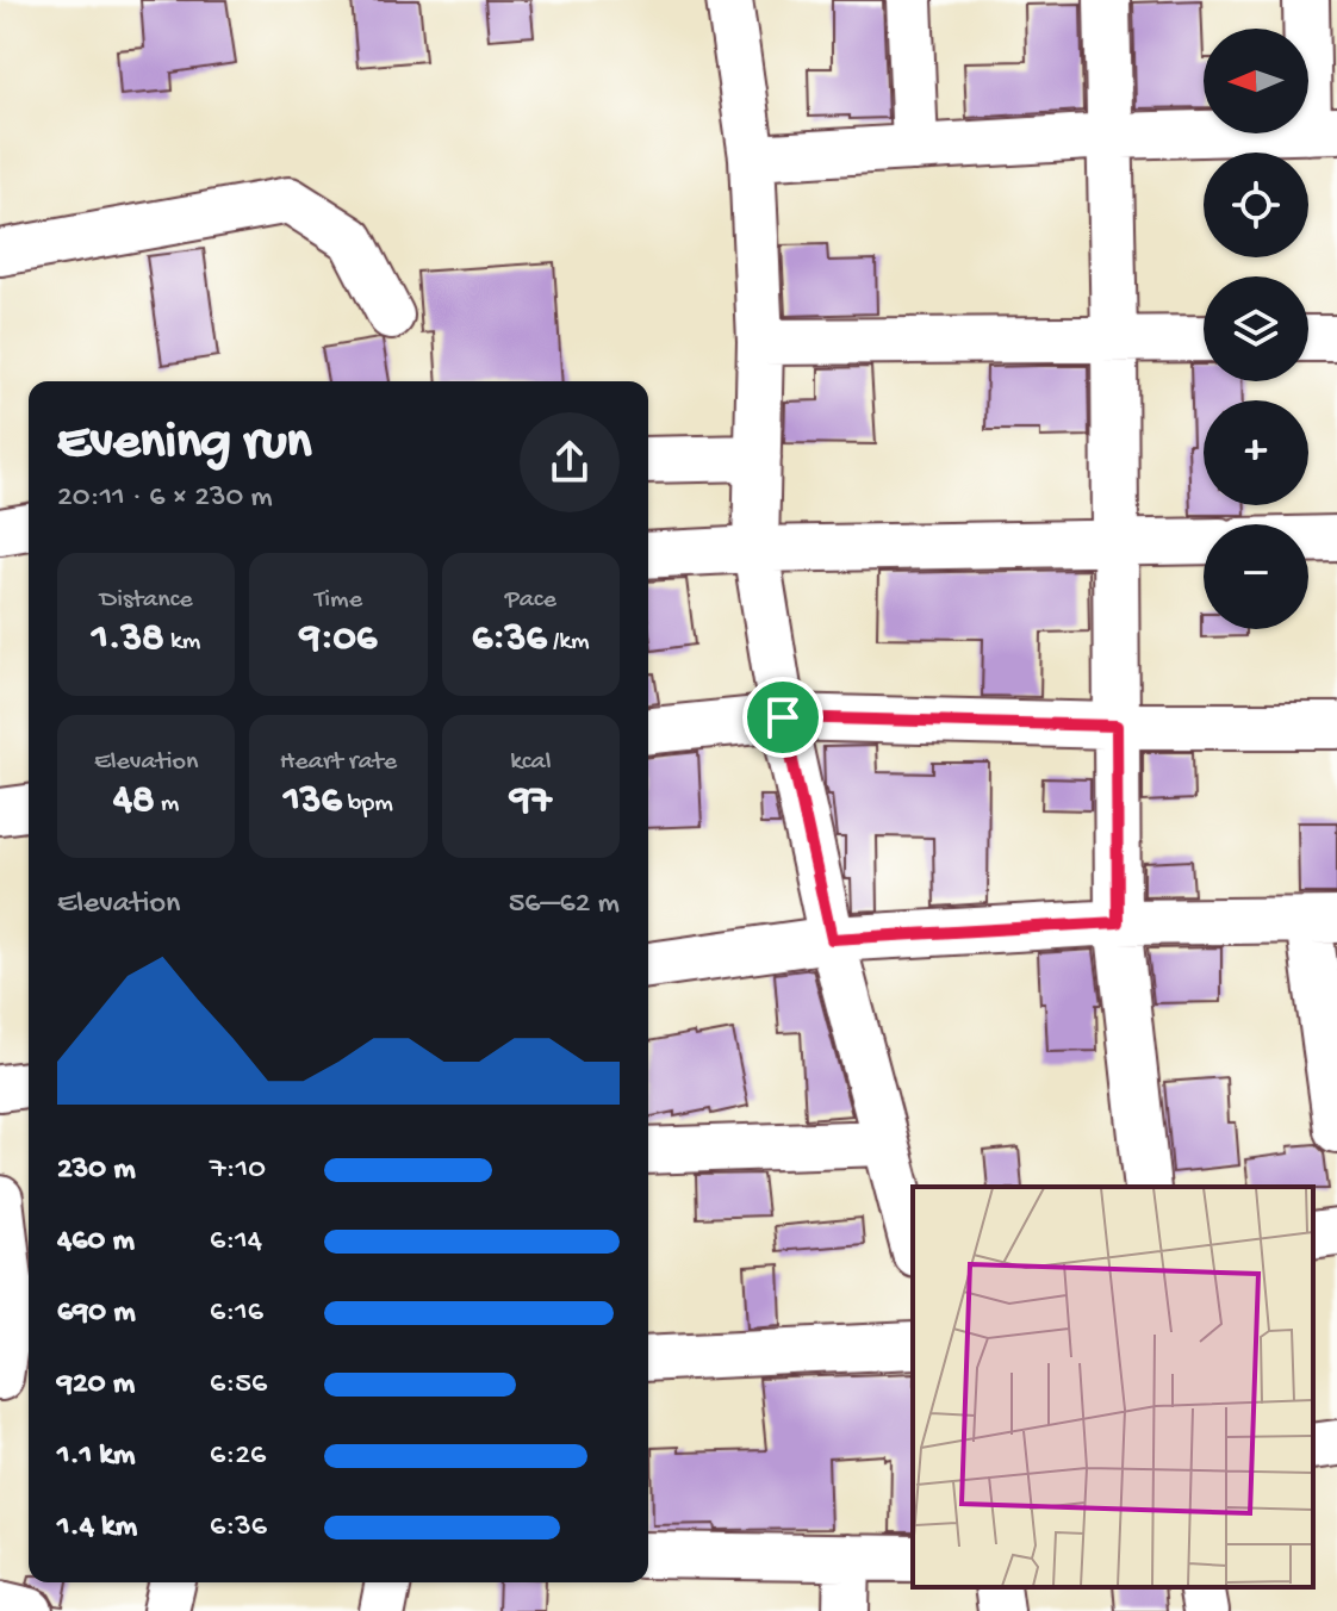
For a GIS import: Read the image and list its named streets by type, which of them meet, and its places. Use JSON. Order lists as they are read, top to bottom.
{
  "north": "left",
  "page": {
    "map_buttons": ["+", "−"],
    "heading": ["Evening run", "20:11 · 6 × 230 m"],
    "stats": [
      ["Distance", "1.38 km"],
      ["Time", "9:06"],
      ["Pace", "6:36 /km"],
      ["Elevation", "48 m"],
      ["Heart rate", "136 bpm"],
      ["kcal", "97"]
    ],
    "chart": ["Elevation", "56–62 m"],
    "list": [
      {
        "name": "230 m",
        "note": "7:10"
      },
      {
        "name": "460 m",
        "note": "6:14"
      },
      {
        "name": "690 m",
        "note": "6:16"
      },
      {
        "name": "920 m",
        "note": "6:56"
      },
      {
        "name": "1.1 km",
        "note": "6:26"
      },
      {
        "name": "1.4 km",
        "note": "6:36"
      }
    ]
  }
}
